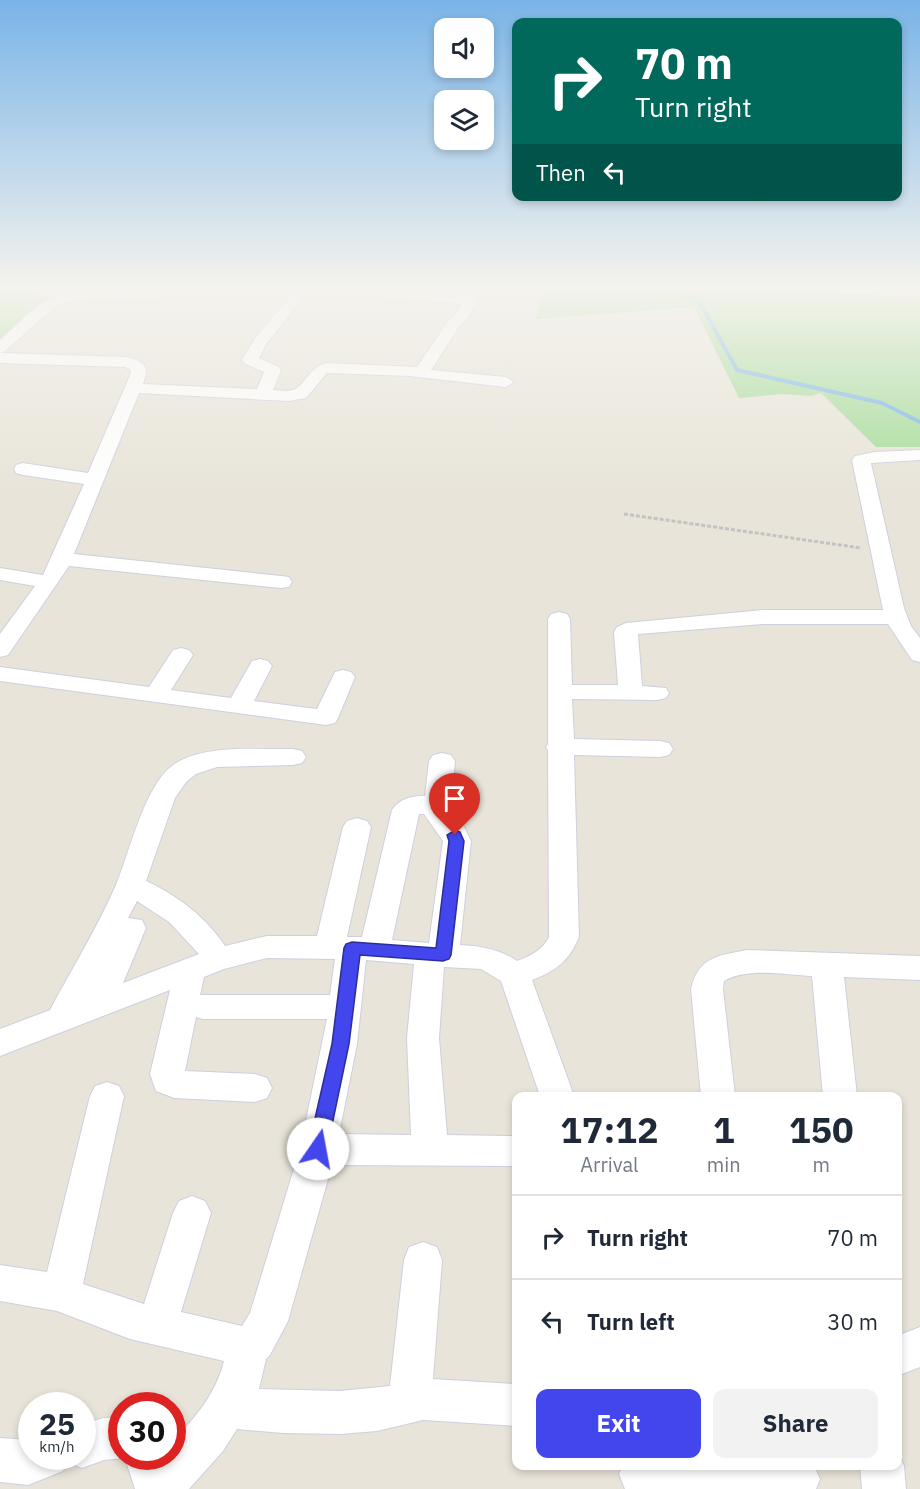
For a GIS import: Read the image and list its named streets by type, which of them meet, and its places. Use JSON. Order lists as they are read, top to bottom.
{
  "page": {
    "turn": ["70 m", "Turn right"],
    "then": "Then",
    "eta": [
      "17:12",
      "Arrival",
      "1",
      "min",
      "150",
      "m"
    ],
    "list": [
      {
        "name": "Turn right",
        "value": "70 m"
      },
      {
        "name": "Turn left",
        "value": "30 m"
      }
    ],
    "buttons": ["Exit", "Share"],
    "speed": "25 km/h",
    "limit": "30"
  }
}
